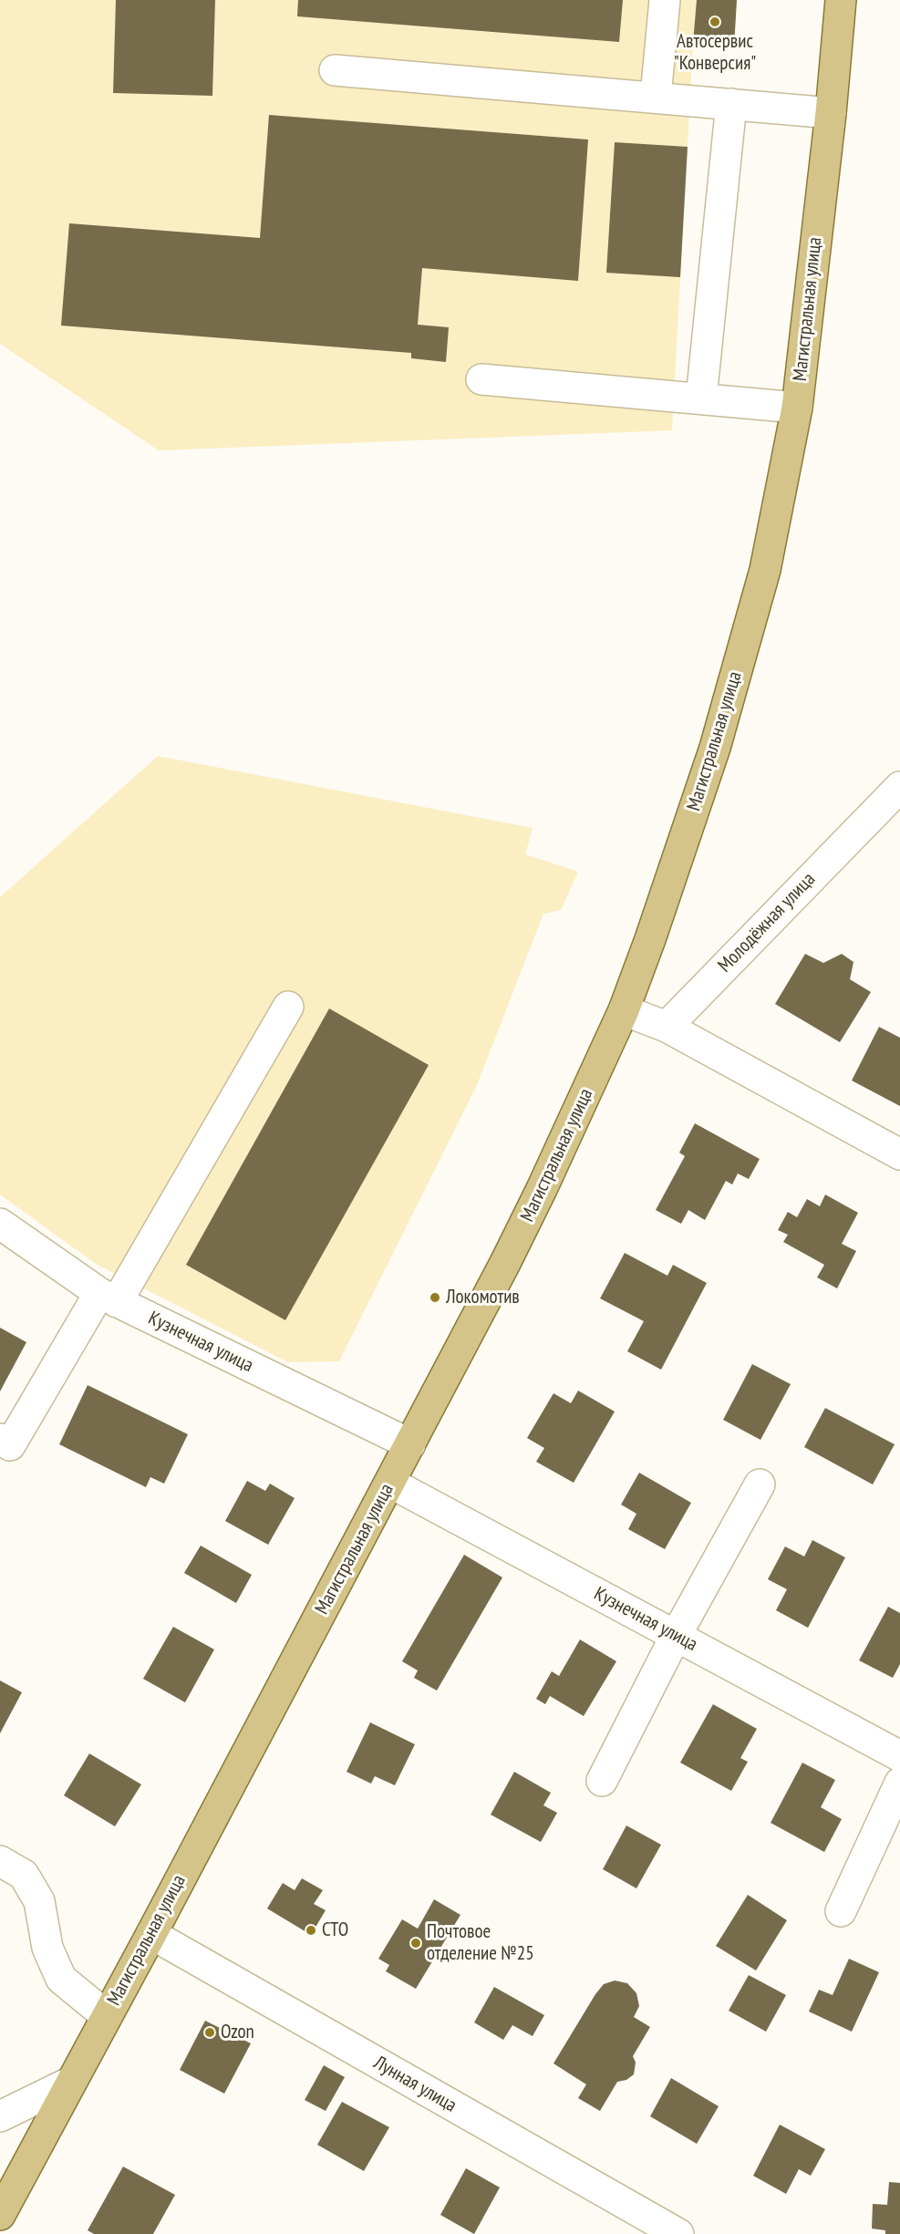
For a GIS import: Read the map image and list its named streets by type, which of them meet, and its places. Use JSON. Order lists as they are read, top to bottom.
{
  "streets": {
    "main road": ["Магистральная улица"],
    "street": ["Молодёжная улица", "Кузнечная улица", "Лунная улица"]
  },
  "crossings": [
    ["Магистральная улица", "Кузнечная улица"],
    ["Магистральная улица", "Лунная улица"]
  ],
  "places": [
    "Автосервис \"Конверсия\"",
    "Локомотив",
    "СТО",
    "Почтовое отделение №25",
    "Ozon"
  ]
}
